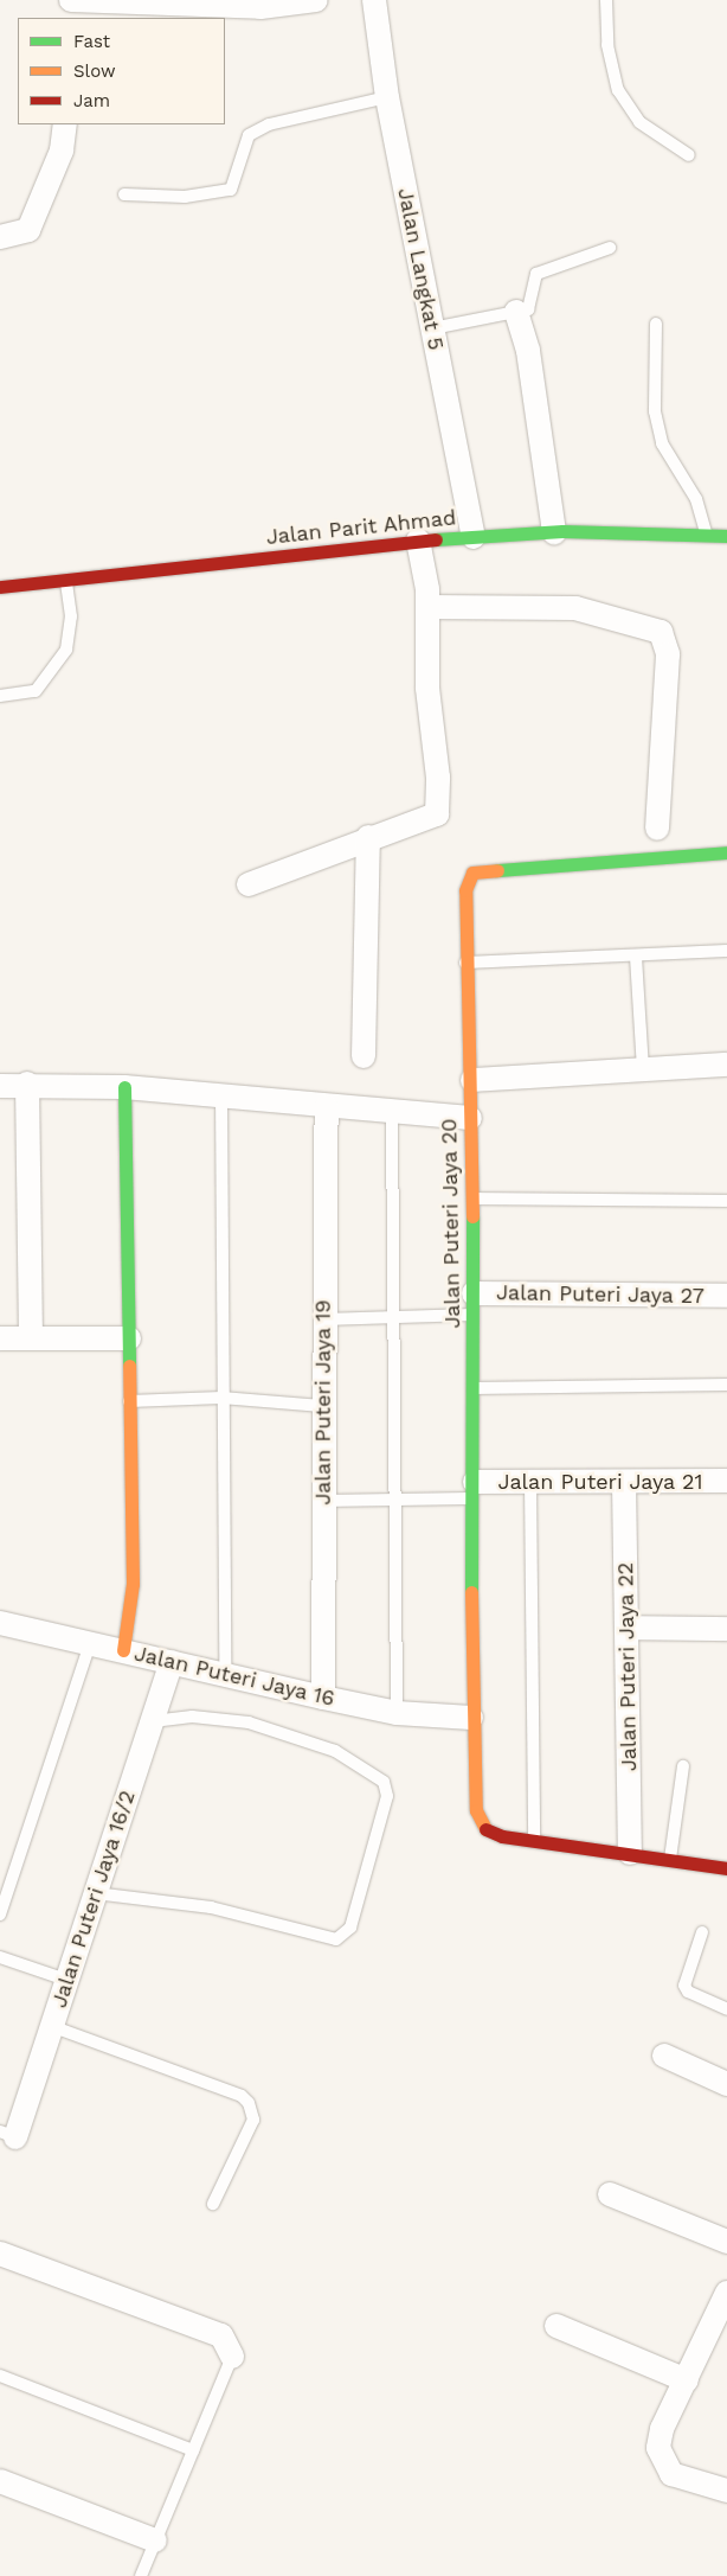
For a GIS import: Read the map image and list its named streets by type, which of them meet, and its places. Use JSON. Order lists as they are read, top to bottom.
{
  "streets": {
    "street": [
      "Jalan Langkat 5",
      "Jalan Parit Ahmad",
      "Jalan Puteri Jaya 20",
      "Jalan Puteri Jaya 27",
      "Jalan Puteri Jaya 19",
      "Jalan Puteri Jaya 21",
      "Jalan Puteri Jaya 22",
      "Jalan Puteri Jaya 16",
      "Jalan Puteri Jaya 16/2"
    ]
  },
  "crossings": [
    ["Jalan Langkat 5", "Jalan Parit Ahmad"],
    ["Jalan Puteri Jaya 20", "Jalan Puteri Jaya 27"],
    ["Jalan Puteri Jaya 20", "Jalan Puteri Jaya 21"],
    ["Jalan Puteri Jaya 20", "Jalan Puteri Jaya 16"],
    ["Jalan Puteri Jaya 19", "Jalan Puteri Jaya 16"],
    ["Jalan Puteri Jaya 21", "Jalan Puteri Jaya 22"],
    ["Jalan Puteri Jaya 16", "Jalan Puteri Jaya 16/2"]
  ],
  "legend": ["Fast", "Slow", "Jam"]
}
